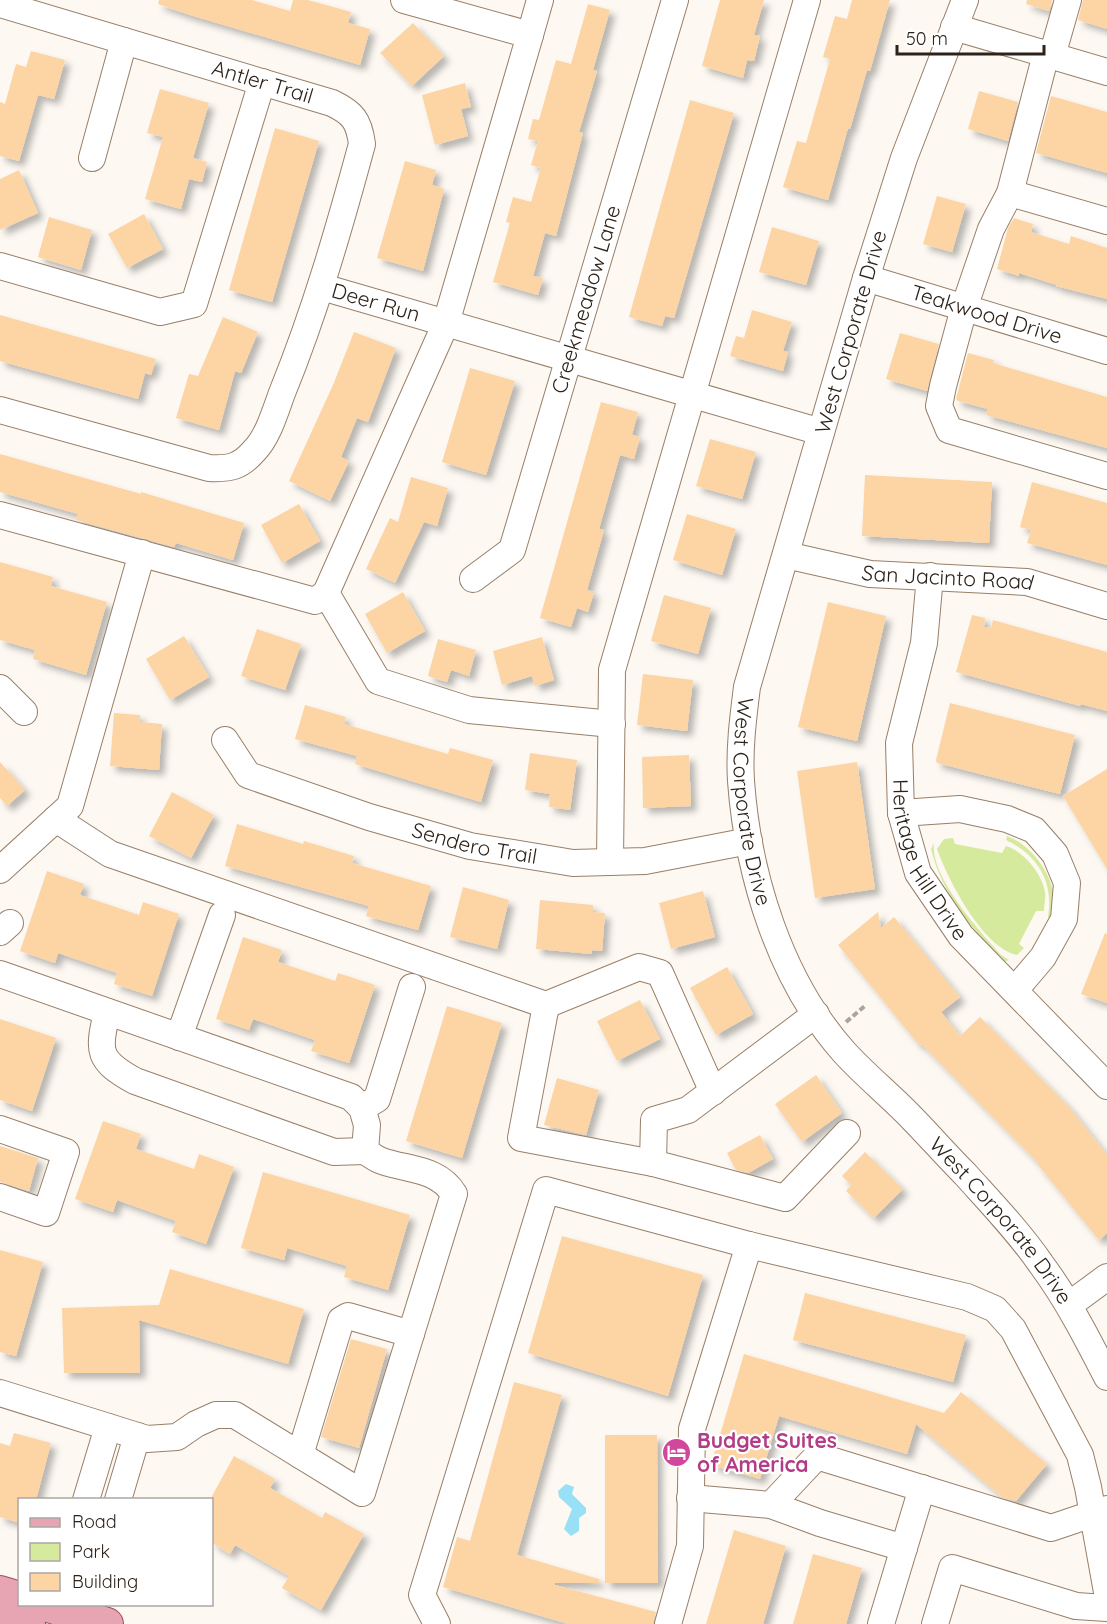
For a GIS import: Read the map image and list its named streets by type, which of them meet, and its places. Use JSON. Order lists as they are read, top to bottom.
{
  "streets": {
    "street": [
      "Antler Trail",
      "Creekmeadow Lane",
      "Deer Run",
      "Teakwood Drive",
      "West Corporate Drive",
      "San Jacinto Road",
      "Sendero Trail",
      "Heritage Hill Drive"
    ]
  },
  "crossings": [
    ["Antler Trail", "Deer Run"],
    ["Creekmeadow Lane", "Deer Run"],
    ["Deer Run", "West Corporate Drive"],
    ["Teakwood Drive", "West Corporate Drive"],
    ["West Corporate Drive", "San Jacinto Road"],
    ["West Corporate Drive", "Sendero Trail"],
    ["San Jacinto Road", "Heritage Hill Drive"]
  ],
  "places": {
    "hotel": ["Budget Suites of America"]
  },
  "legend": ["Road", "Park", "Building"],
  "scale_bar": "50 m"
}
